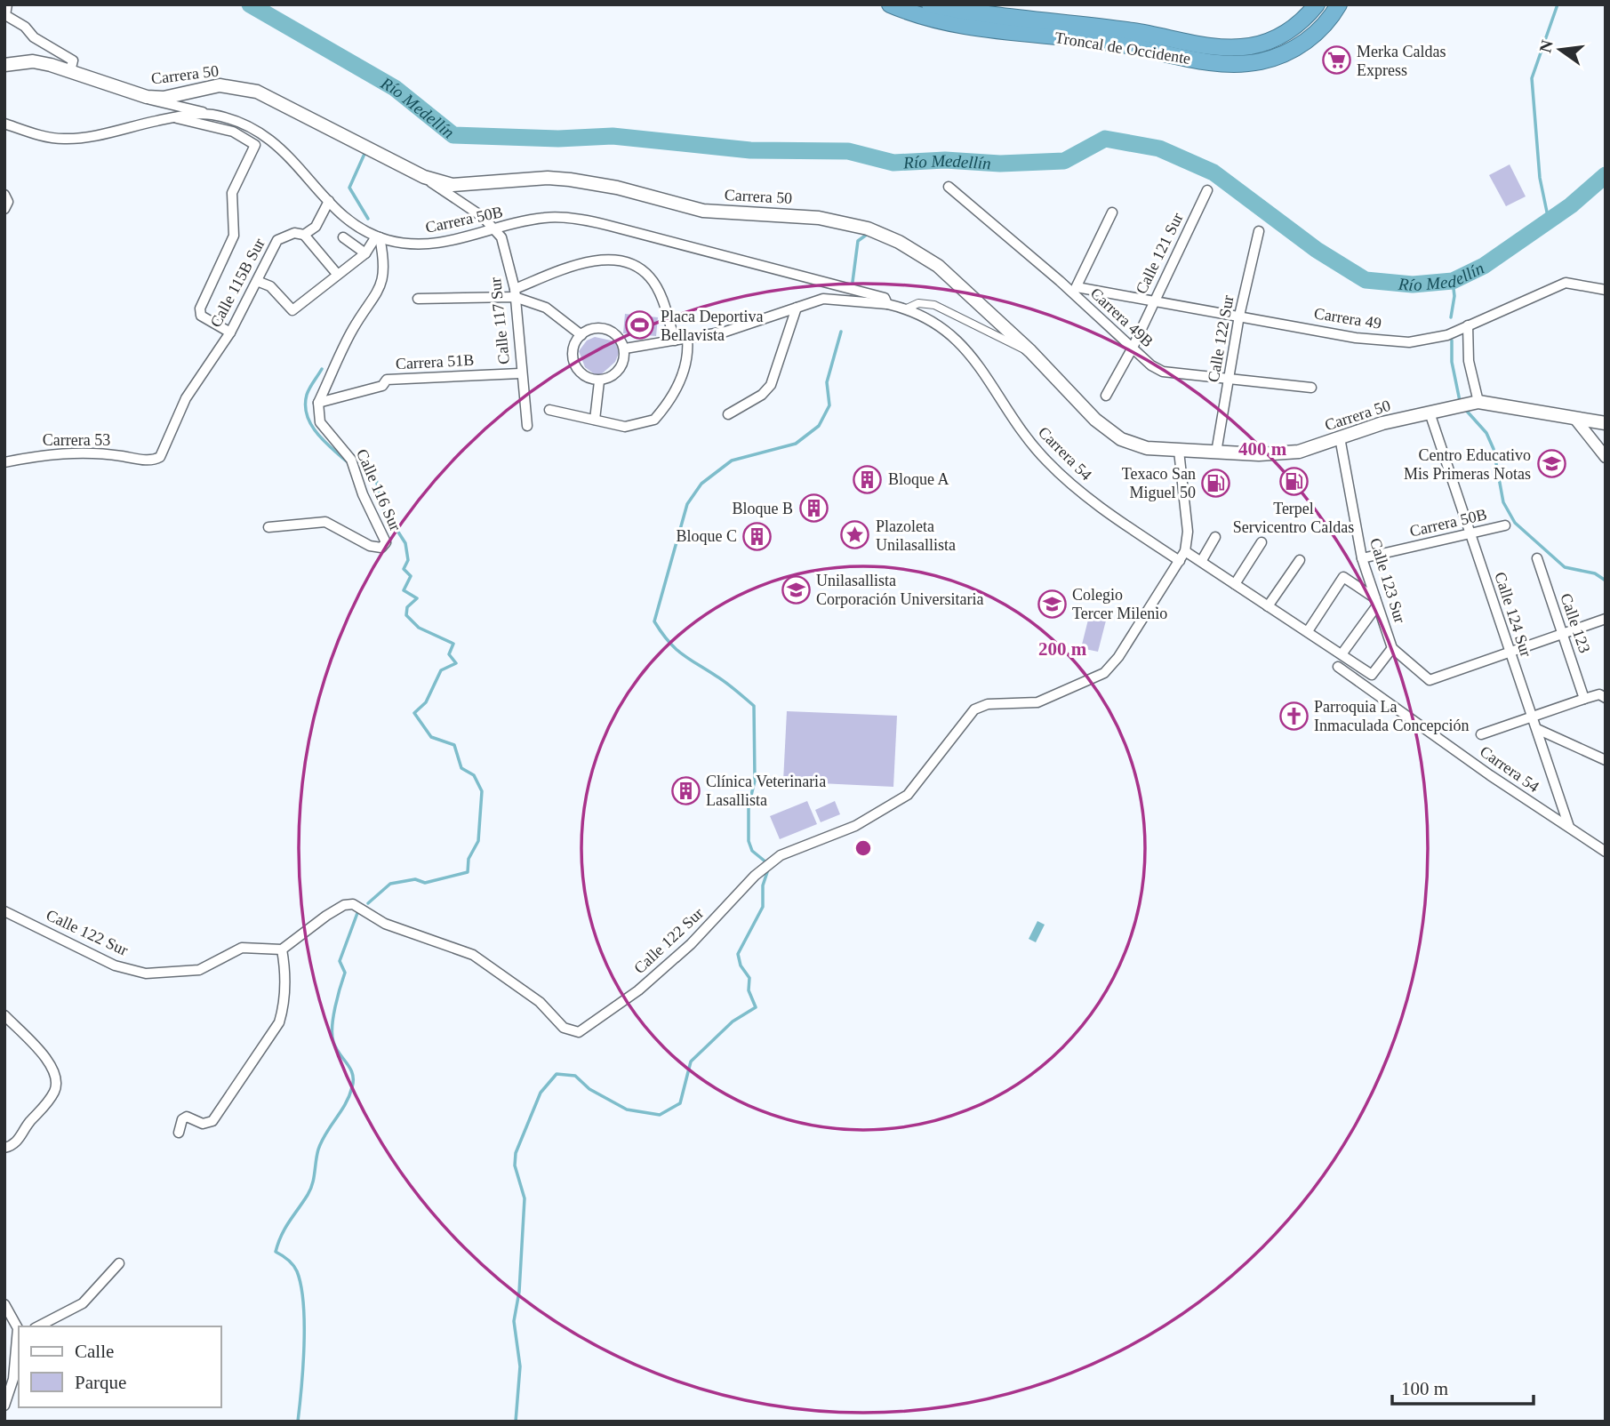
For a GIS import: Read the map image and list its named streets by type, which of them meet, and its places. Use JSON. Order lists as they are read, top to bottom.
{
  "streets": {
    "highway": ["Troncal de Occidente"],
    "main road": ["Carrera 50"],
    "street": [
      "Carrera 50B",
      "Calle 121 Sur",
      "Calle 115B Sur",
      "Carrera 49B",
      "Carrera 49",
      "Calle 117 Sur",
      "Calle 122 Sur",
      "Carrera 51B",
      "Carrera 53",
      "Carrera 54",
      "Calle 116 Sur",
      "Calle 123 Sur",
      "Calle 124 Sur",
      "Calle 123"
    ]
  },
  "crossings": [
    ["Carrera 50", "Calle 117 Sur"],
    ["Carrera 50", "Calle 122 Sur"],
    ["Carrera 50", "Calle 123 Sur"],
    ["Carrera 50", "Calle 124 Sur"],
    ["Carrera 50B", "Calle 117 Sur"],
    ["Carrera 50B", "Carrera 54"],
    ["Carrera 50B", "Calle 123 Sur"],
    ["Carrera 50B", "Calle 124 Sur"],
    ["Calle 121 Sur", "Carrera 49B"],
    ["Calle 121 Sur", "Carrera 49"],
    ["Calle 115B Sur", "Carrera 53"],
    ["Carrera 49B", "Carrera 49"],
    ["Carrera 49B", "Calle 122 Sur"],
    ["Carrera 49", "Calle 122 Sur"],
    ["Calle 117 Sur", "Carrera 51B"],
    ["Calle 122 Sur", "Carrera 54"],
    ["Carrera 51B", "Calle 116 Sur"],
    ["Carrera 54", "Calle 123 Sur"],
    ["Carrera 54", "Calle 124 Sur"],
    ["Calle 123 Sur", "Calle 124 Sur"]
  ],
  "water": ["Río Medellín"],
  "places": {
    "supermarket": ["Merka Caldas Express"],
    "sports": ["Placa Deportiva Bellavista"],
    "school or university": ["Centro Educativo Mis Primeras Notas", "Unilasallista Corporación Universitaria", "Colegio Tercer Milenio"],
    "building": [
      "Bloque A",
      "Bloque B",
      "Bloque C",
      "Clínica Veterinaria Lasallista"
    ],
    "fuel station": ["Terpel Servicentro Caldas", "Texaco San Miguel 50"],
    "place": ["Plazoleta Unilasallista"],
    "church": ["Parroquia La Inmaculada Concepción"]
  },
  "legend": ["Calle", "Parque"],
  "scale_bar": "100 m",
  "north": "left",
  "rings": ["400 m", "200 m"]
}
